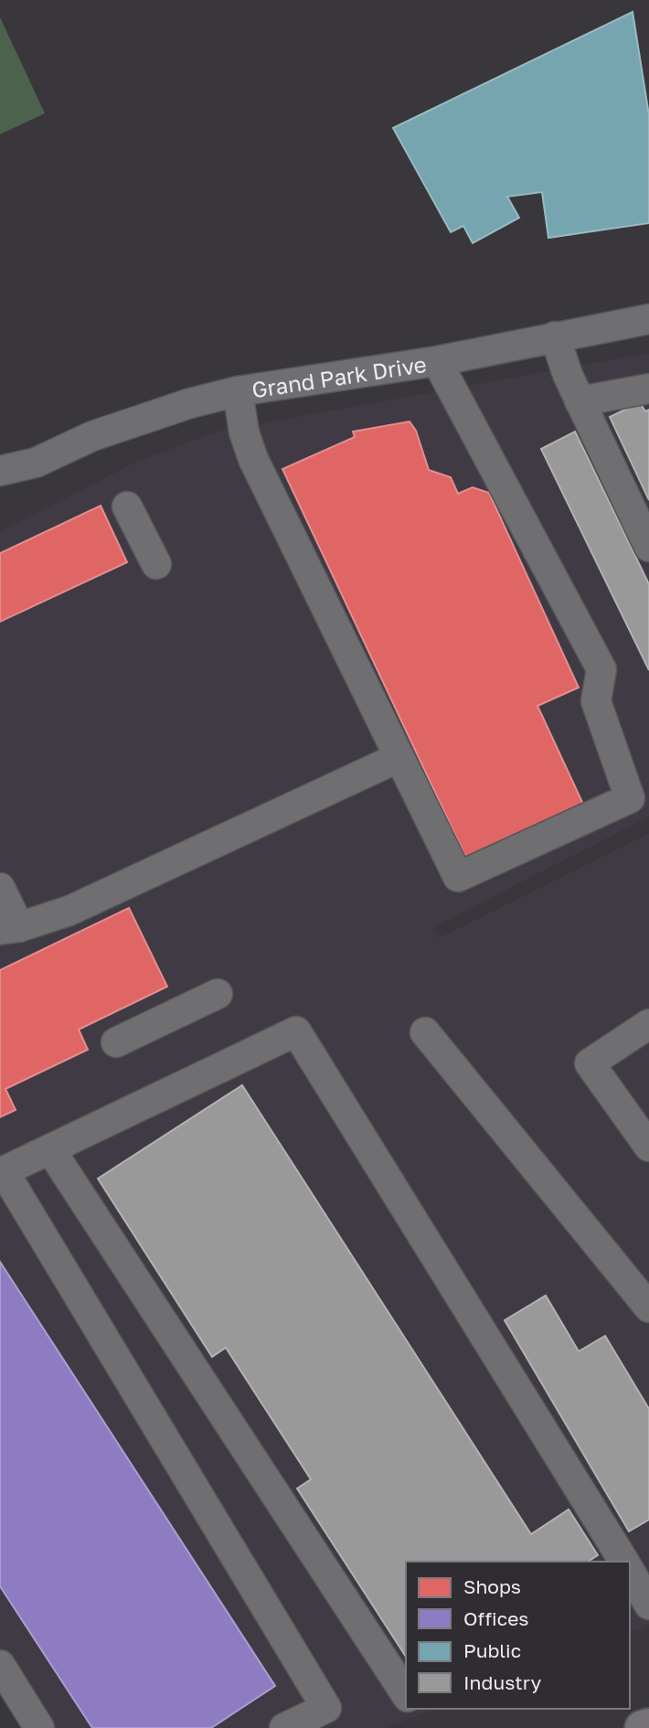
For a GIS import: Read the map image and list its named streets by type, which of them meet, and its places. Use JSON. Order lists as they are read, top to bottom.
{
  "streets": {
    "street": ["Grand Park Drive"]
  },
  "legend": [
    "Shops",
    "Offices",
    "Public",
    "Industry"
  ]
}
